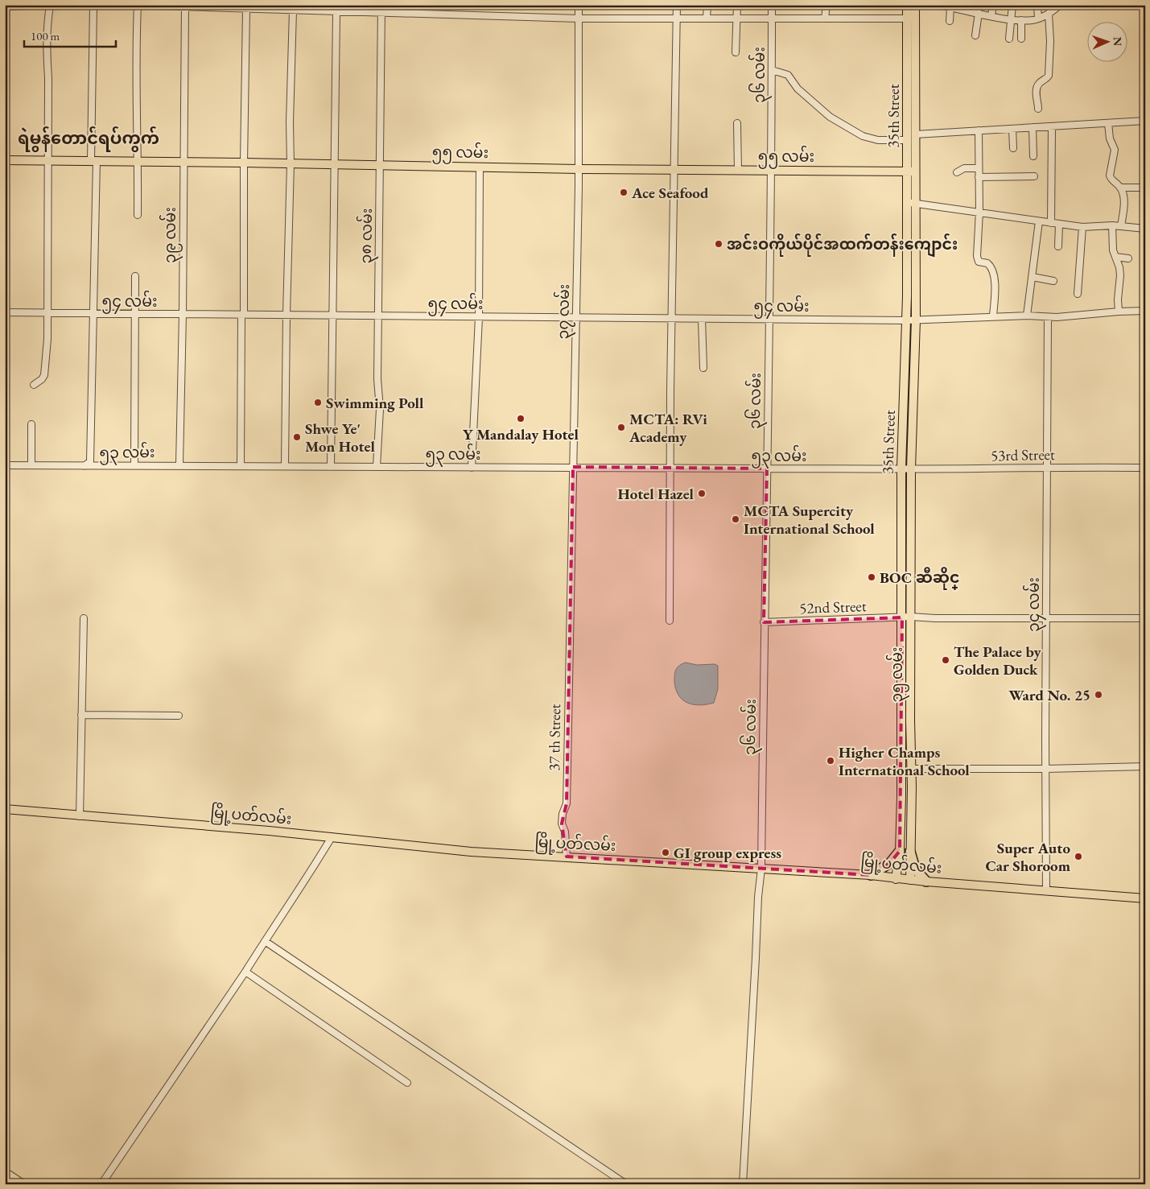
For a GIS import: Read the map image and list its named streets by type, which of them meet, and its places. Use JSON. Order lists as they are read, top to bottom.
{
  "streets": {
    "main road": [
      "35th Street",
      "၅၅ လမ်း",
      "၃၅ လမ်း",
      "မြို့ပတ်လမ်း"
    ],
    "street": [
      "၃၆ လမ်း",
      "၃၉ လမ်း",
      "၃၈ လမ်း",
      "၅၄ လမ်း",
      "၃၇ လမ်း",
      "၅၃ လမ်း",
      "53rd Street",
      "၃၄ လမ်း",
      "52nd Street",
      "37 th Street"
    ]
  },
  "crossings": [
    ["၃၆ လမ်း", "၅၅ လမ်း"],
    ["၃၆ လမ်း", "၅၄ လမ်း"],
    ["၃၆ လမ်း", "၅၃ လမ်း"],
    ["၃၆ လမ်း", "52nd Street"],
    ["၃၆ လမ်း", "မြို့ပတ်လမ်း"],
    ["35th Street", "၅၅ လမ်း"],
    ["35th Street", "၅၄ လမ်း"],
    ["35th Street", "၅၃ လမ်း"],
    ["35th Street", "53rd Street"],
    ["35th Street", "52nd Street"],
    ["35th Street", "၃၅ လမ်း"],
    ["35th Street", "မြို့ပတ်လမ်း"],
    ["၅၅ လမ်း", "၃၉ လမ်း"],
    ["၅၅ လမ်း", "၃၈ လမ်း"],
    ["၅၅ လမ်း", "၃၇ လမ်း"],
    ["၃၉ လမ်း", "၅၄ လမ်း"],
    ["၃၉ လမ်း", "၅၃ လမ်း"],
    ["၃၈ လမ်း", "၅၄ လမ်း"],
    ["၃၈ လမ်း", "၅၃ လမ်း"],
    ["၅၄ လမ်း", "၃၇ လမ်း"],
    ["၅၄ လမ်း", "၃၄ လမ်း"],
    ["၃၇ လမ်း", "၅၃ လမ်း"],
    ["၃၇ လမ်း", "37 th Street"],
    ["၅၃ လမ်း", "53rd Street"],
    ["53rd Street", "၃၄ လမ်း"],
    ["53rd Street", "၃၅ လမ်း"],
    ["၃၄ လမ်း", "52nd Street"],
    ["၃၄ လမ်း", "မြို့ပတ်လမ်း"],
    ["52nd Street", "၃၅ လမ်း"],
    ["၃၅ လမ်း", "မြို့ပတ်လမ်း"],
    ["37 th Street", "မြို့ပတ်လမ်း"]
  ],
  "districts": ["ရဲမွန်တောင်ရပ်ကွက်"],
  "places": [
    "Ace Seafood",
    "အင်းဝကိုယ်ပိုင်အထက်တန်းကျောင်း",
    "Swimming Poll",
    "Y Mandalay Hotel",
    "MCTA: RVi Academy",
    "Shwe Ye' Mon Hotel",
    "Hotel Hazel",
    "MCTA Supercity International School",
    "BOC ဆီဆိုင္",
    "The Palace by Golden Duck",
    "Ward No. 25",
    "Higher Champs International School",
    "GI group express",
    "Super Auto Car Shoroom"
  ],
  "scale_bar": "100 m",
  "north": "right"
}
